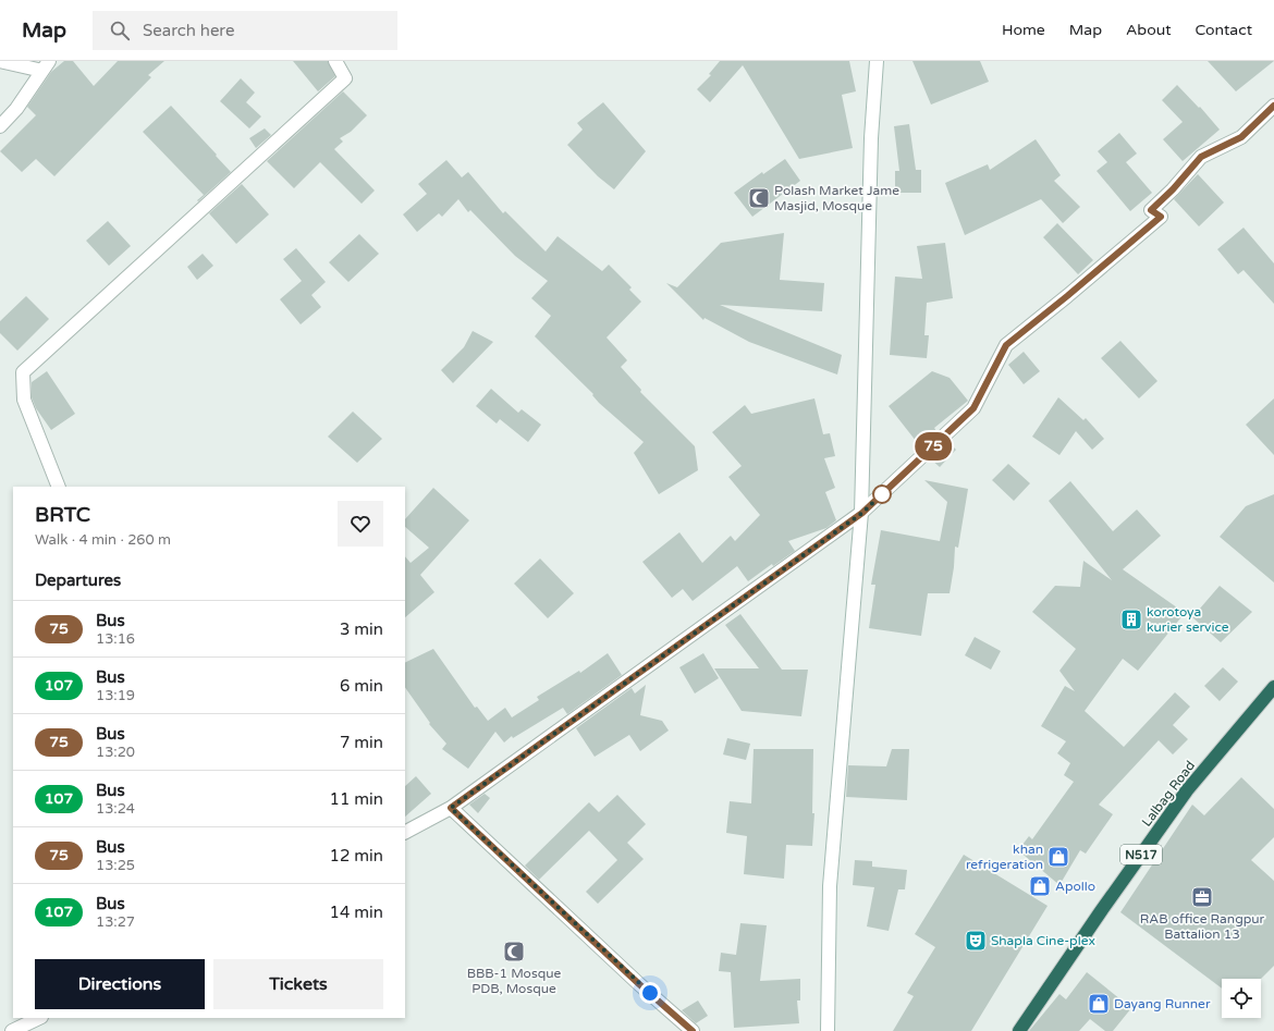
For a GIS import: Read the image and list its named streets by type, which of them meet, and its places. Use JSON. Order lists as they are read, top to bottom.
{
  "streets": {
    "highway": ["Lalbag Road", "N517"]
  },
  "places": {
    "mosque": ["Polash Market Jame Masjid, Mosque", "BBB-1 Mosque PDB, Mosque"],
    "building": ["korotoya kurier service"],
    "shop": ["khan refrigeration", "Apollo", "Dayang Runner"],
    "office": ["RAB office Rangpur Battalion 13"],
    "theatre": ["Shapla Cine-plex"]
  },
  "lines": ["bus line 75"],
  "page": {
    "header": "Map",
    "search": "Search here",
    "nav": [
      "Home",
      "Map",
      "About",
      "Contact"
    ],
    "on_map": "75",
    "heading": [
      ["BRTC", "Walk · 4 min · 260 m"],
      "Departures"
    ],
    "list": [
      {
        "mark": "75",
        "name": "Bus",
        "note": "13:16",
        "value": "3 min"
      },
      {
        "mark": "107",
        "name": "Bus",
        "note": "13:19",
        "value": "6 min"
      },
      {
        "mark": "75",
        "name": "Bus",
        "note": "13:20",
        "value": "7 min"
      },
      {
        "mark": "107",
        "name": "Bus",
        "note": "13:24",
        "value": "11 min"
      },
      {
        "mark": "75",
        "name": "Bus",
        "note": "13:25",
        "value": "12 min"
      },
      {
        "mark": "107",
        "name": "Bus",
        "note": "13:27",
        "value": "14 min"
      }
    ],
    "buttons": ["Directions", "Tickets"]
  }
}
